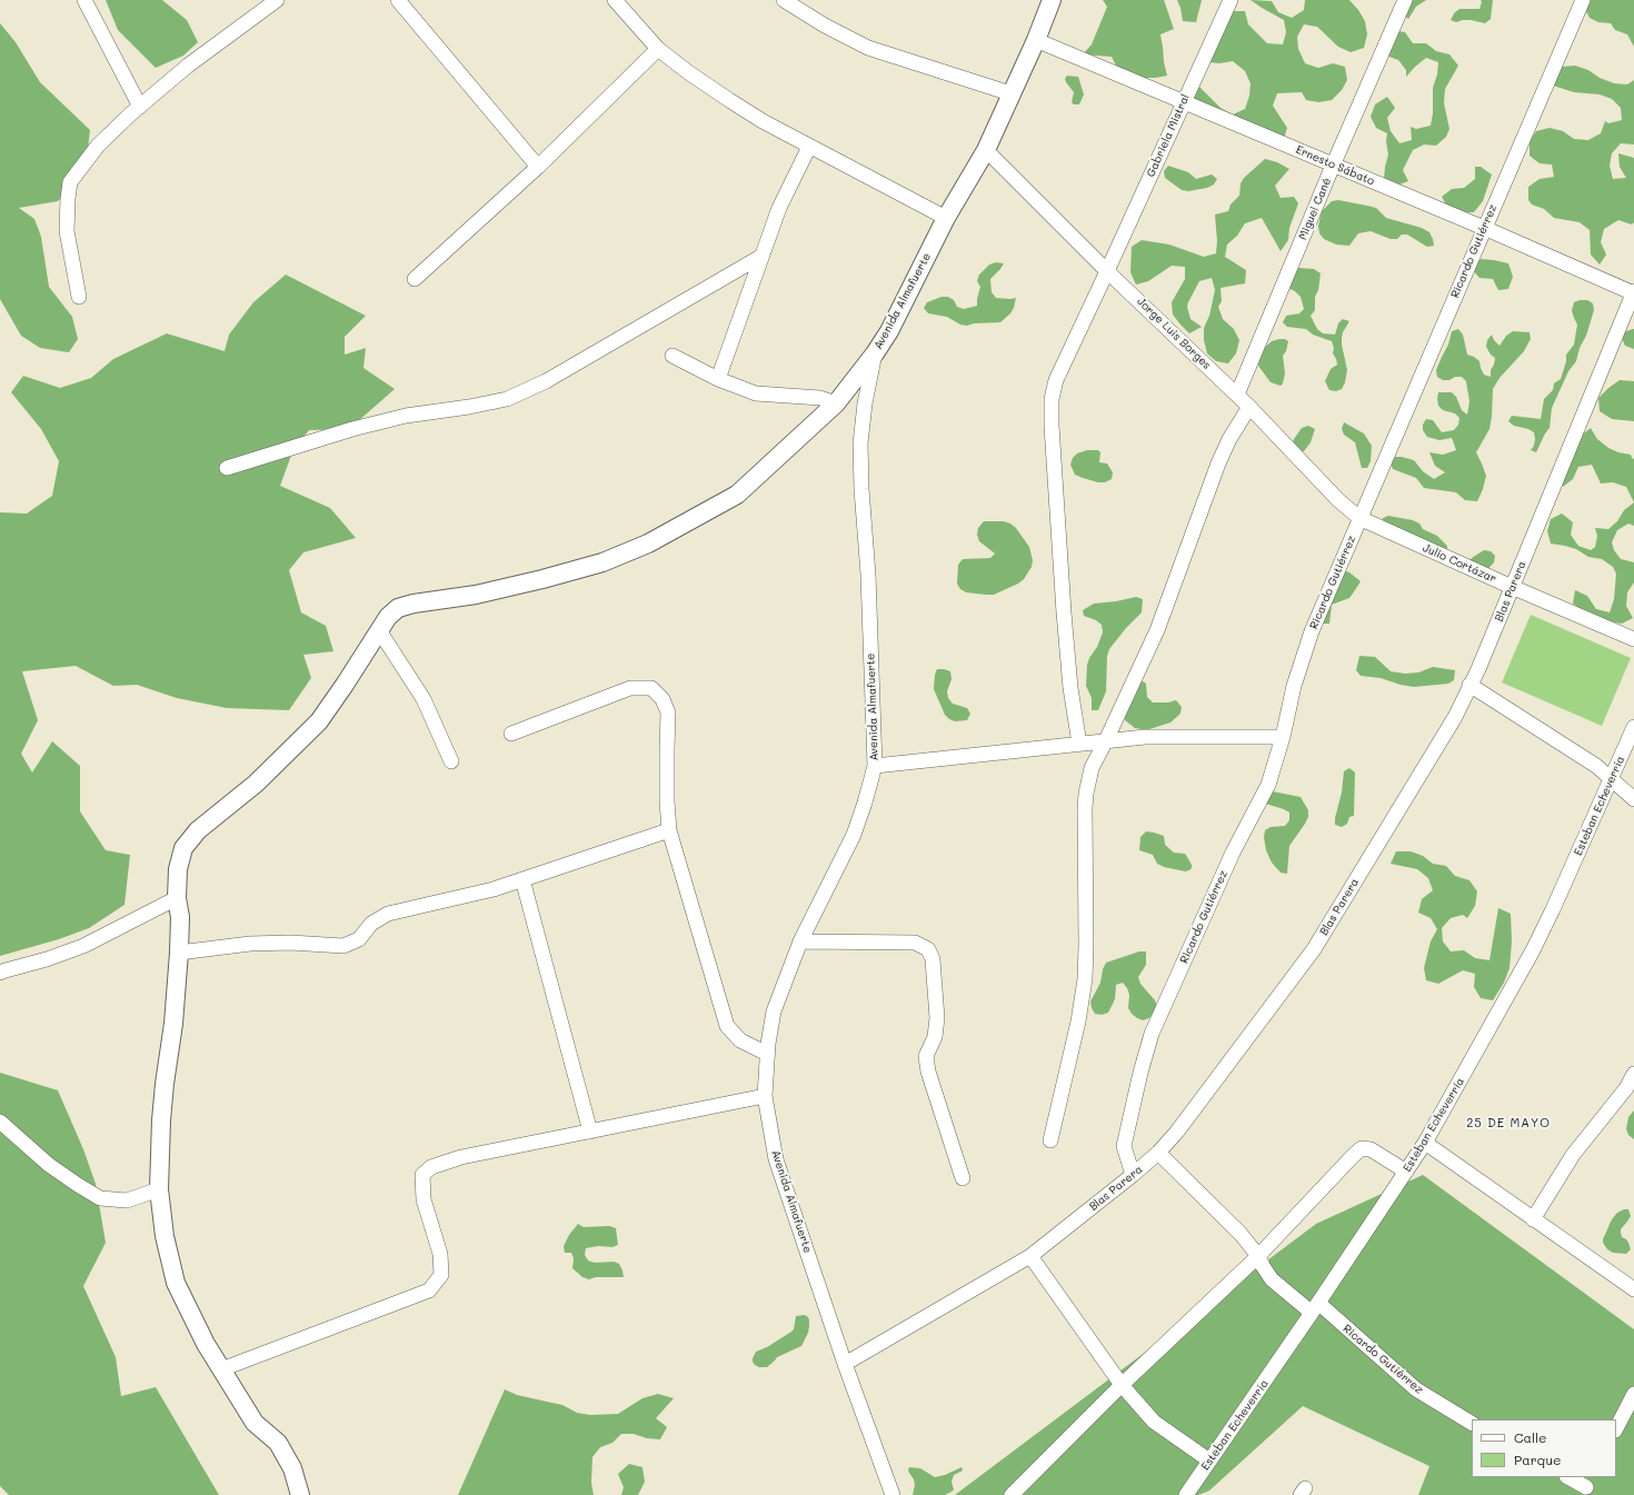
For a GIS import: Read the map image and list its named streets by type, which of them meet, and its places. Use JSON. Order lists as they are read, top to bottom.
{
  "streets": {
    "street": [
      "Gabriela Mistral",
      "Ernesto Sábato",
      "Miguel Cané",
      "Ricardo Gutiérrez",
      "Avenida Almafuerte",
      "Jorge Luis Borges",
      "Julio Cortázar",
      "Blas Parera",
      "Esteban Echeverría"
    ]
  },
  "crossings": [
    ["Gabriela Mistral", "Ernesto Sábato"],
    ["Gabriela Mistral", "Jorge Luis Borges"],
    ["Ernesto Sábato", "Miguel Cané"],
    ["Ernesto Sábato", "Ricardo Gutiérrez"],
    ["Ernesto Sábato", "Avenida Almafuerte"],
    ["Ernesto Sábato", "Blas Parera"],
    ["Miguel Cané", "Jorge Luis Borges"],
    ["Ricardo Gutiérrez", "Jorge Luis Borges"],
    ["Ricardo Gutiérrez", "Julio Cortázar"],
    ["Ricardo Gutiérrez", "Blas Parera"],
    ["Ricardo Gutiérrez", "Esteban Echeverría"],
    ["Avenida Almafuerte", "Jorge Luis Borges"],
    ["Avenida Almafuerte", "Blas Parera"],
    ["Jorge Luis Borges", "Julio Cortázar"],
    ["Julio Cortázar", "Blas Parera"]
  ],
  "districts": ["25 DE MAYO"],
  "legend": ["Calle", "Parque"]
}
